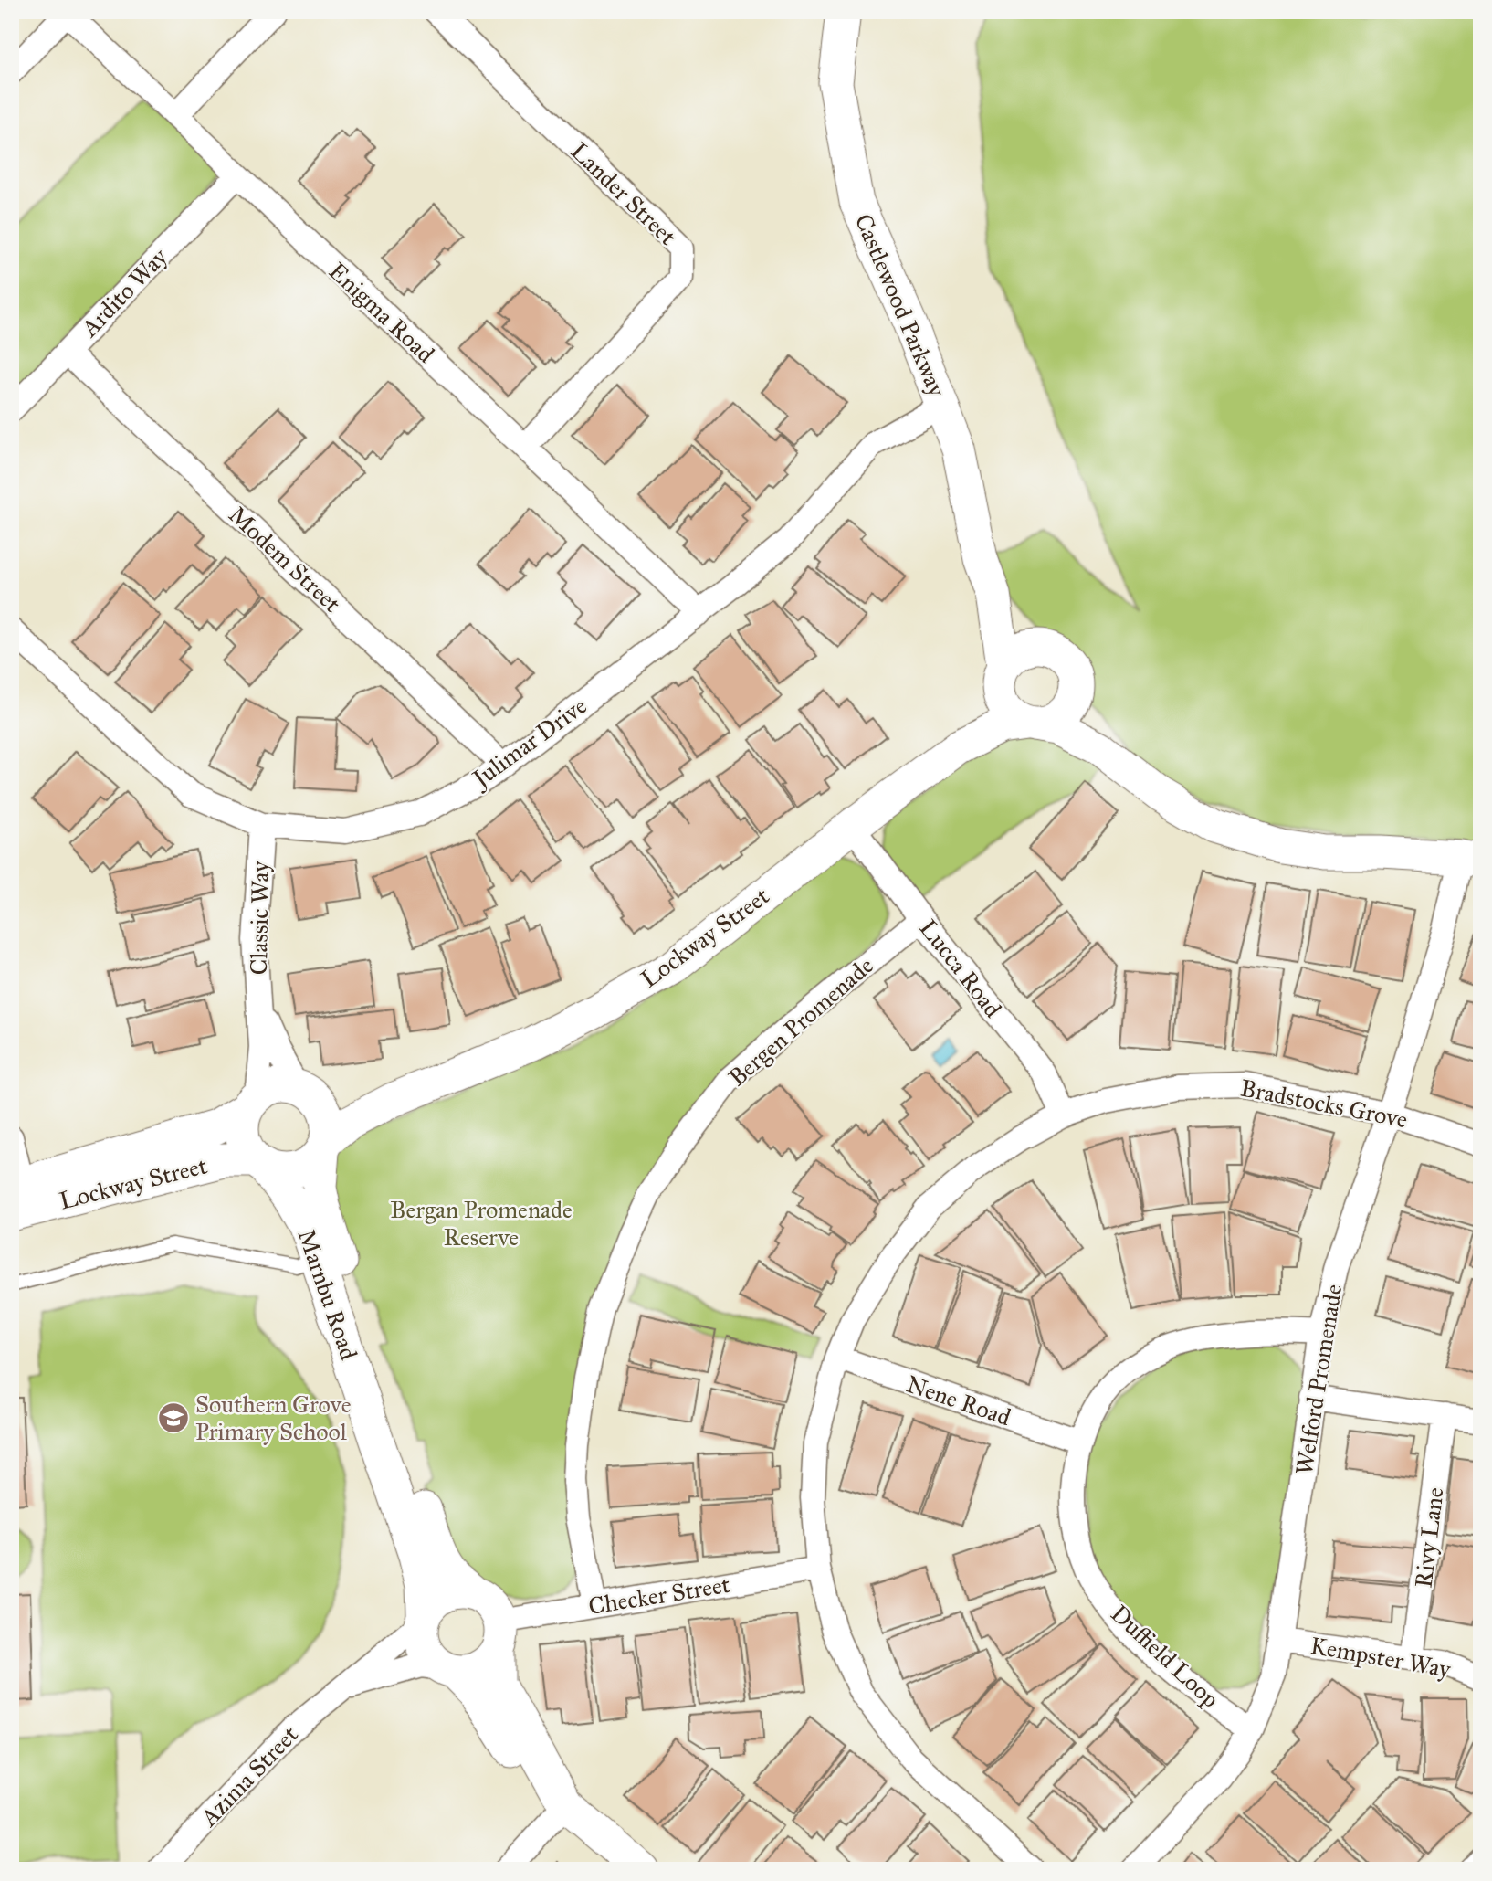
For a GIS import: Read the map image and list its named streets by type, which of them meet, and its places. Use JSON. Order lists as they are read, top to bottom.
{
  "streets": {
    "street": [
      "Lander Street",
      "Ardito Way",
      "Castlewood Parkway",
      "Enigma Road",
      "Modem Street",
      "Julimar Drive",
      "Classic Way",
      "Lockway Street",
      "Lucca Road",
      "Bergen Promenade",
      "Bradstocks Grove",
      "Marnbu Road",
      "Welford Promenade",
      "Nene Road",
      "Rivy Lane",
      "Checker Street",
      "Duffield Loop",
      "Kempster Way",
      "Azima Street"
    ]
  },
  "crossings": [
    ["Lander Street", "Enigma Road"],
    ["Ardito Way", "Enigma Road"],
    ["Ardito Way", "Modem Street"],
    ["Castlewood Parkway", "Julimar Drive"],
    ["Castlewood Parkway", "Lockway Street"],
    ["Enigma Road", "Julimar Drive"],
    ["Modem Street", "Julimar Drive"],
    ["Julimar Drive", "Classic Way"],
    ["Classic Way", "Lockway Street"],
    ["Classic Way", "Marnbu Road"],
    ["Lockway Street", "Lucca Road"],
    ["Lockway Street", "Marnbu Road"],
    ["Lucca Road", "Bergen Promenade"],
    ["Lucca Road", "Bradstocks Grove"],
    ["Bergen Promenade", "Checker Street"],
    ["Bradstocks Grove", "Welford Promenade"],
    ["Bradstocks Grove", "Nene Road"],
    ["Bradstocks Grove", "Checker Street"],
    ["Marnbu Road", "Checker Street"],
    ["Marnbu Road", "Azima Street"],
    ["Welford Promenade", "Duffield Loop"],
    ["Welford Promenade", "Kempster Way"],
    ["Nene Road", "Duffield Loop"],
    ["Rivy Lane", "Kempster Way"],
    ["Checker Street", "Azima Street"]
  ],
  "parks": ["Bergan Promenade Reserve"],
  "places": {
    "school or university": ["Southern Grove Primary School"]
  }
}
